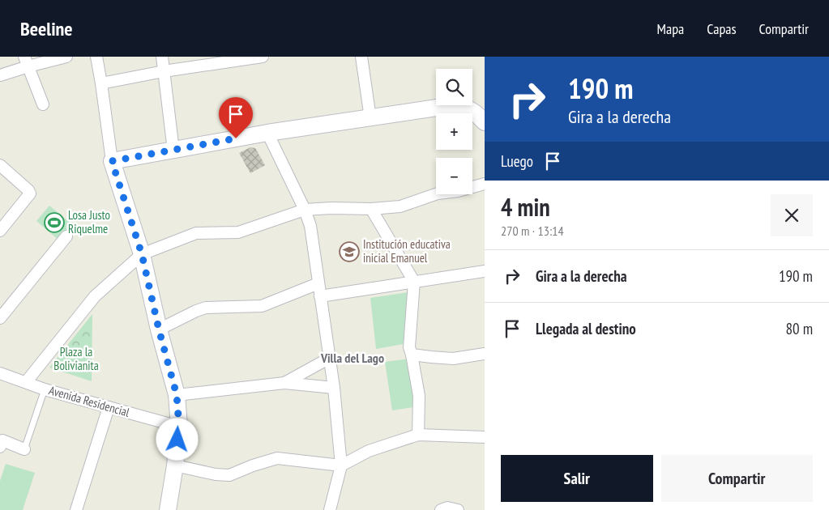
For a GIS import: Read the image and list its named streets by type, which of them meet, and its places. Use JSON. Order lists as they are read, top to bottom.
{
  "streets": {
    "street": ["Avenida Residencial"]
  },
  "districts": ["Villa del Lago"],
  "parks": ["Plaza la Bolivianita"],
  "places": {
    "sports": ["Losa Justo Riquelme"],
    "school or university": ["Institución educativa inicial Emanuel"]
  },
  "page": {
    "header": "Beeline",
    "nav": ["Mapa", "Capas", "Compartir"],
    "turn": ["190 m", "Gira a la derecha"],
    "map_buttons": ["+", "−"],
    "then": "Luego",
    "heading": ["4 min", "270 m · 13:14"],
    "list": [
      {
        "name": "Gira a la derecha",
        "value": "190 m"
      },
      {
        "name": "Llegada al destino",
        "value": "80 m"
      }
    ],
    "buttons": ["Salir", "Compartir"]
  }
}
